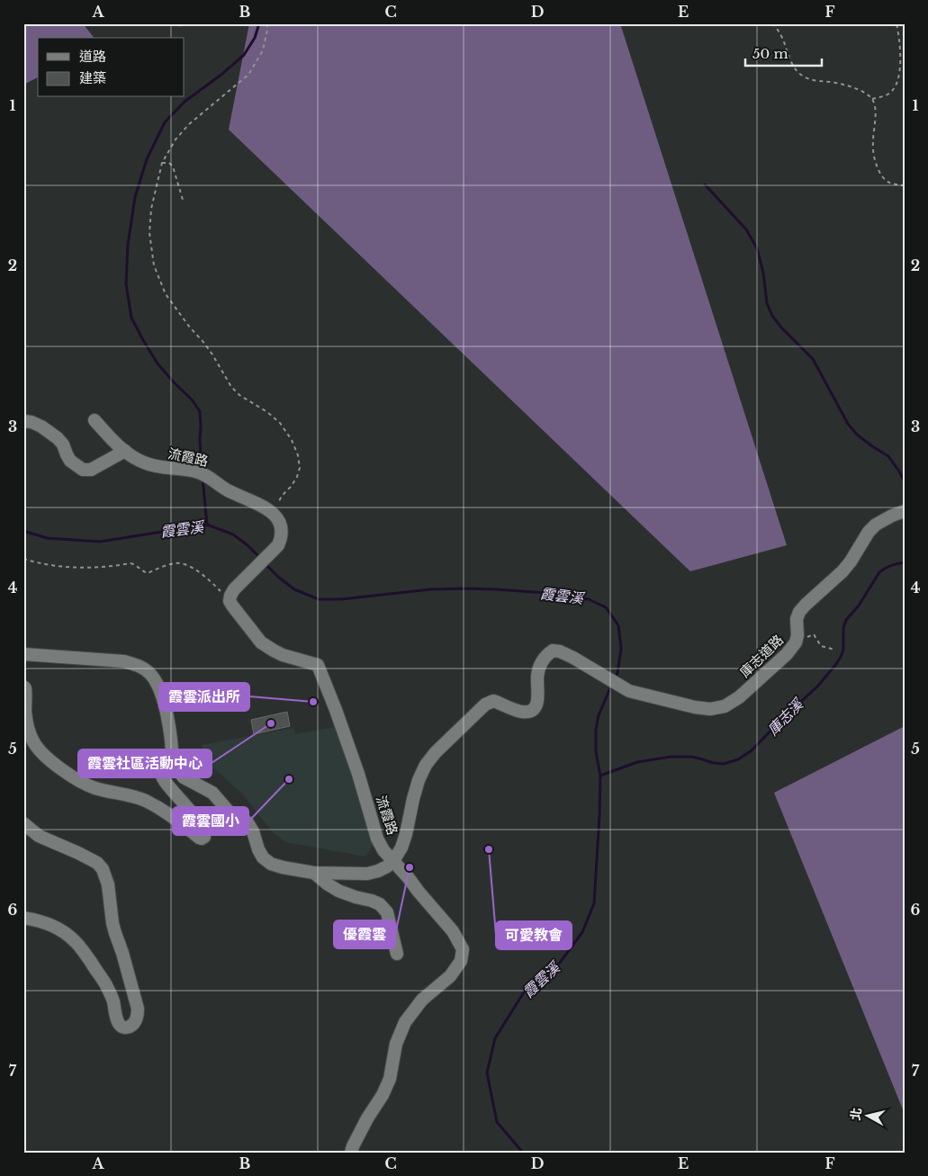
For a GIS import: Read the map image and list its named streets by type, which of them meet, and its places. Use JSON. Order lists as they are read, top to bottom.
{
  "streets": {
    "street": ["流霞路", "庫志道路"]
  },
  "crossings": [
    ["流霞路", "庫志道路"]
  ],
  "water": ["霞雲溪", "庫志溪"],
  "places": [
    "霞雲派出所",
    "霞雲社區活動中心",
    "霞雲國小",
    "可愛教會",
    "優霞雲"
  ],
  "legend": ["道路", "建築"],
  "scale_bar": "50 m",
  "north": "left",
  "grid": {
    "columns": [
      "A",
      "B",
      "C",
      "D",
      "E",
      "F"
    ],
    "rows": [
      "1",
      "2",
      "3",
      "4",
      "5",
      "6",
      "7"
    ]
  }
}
